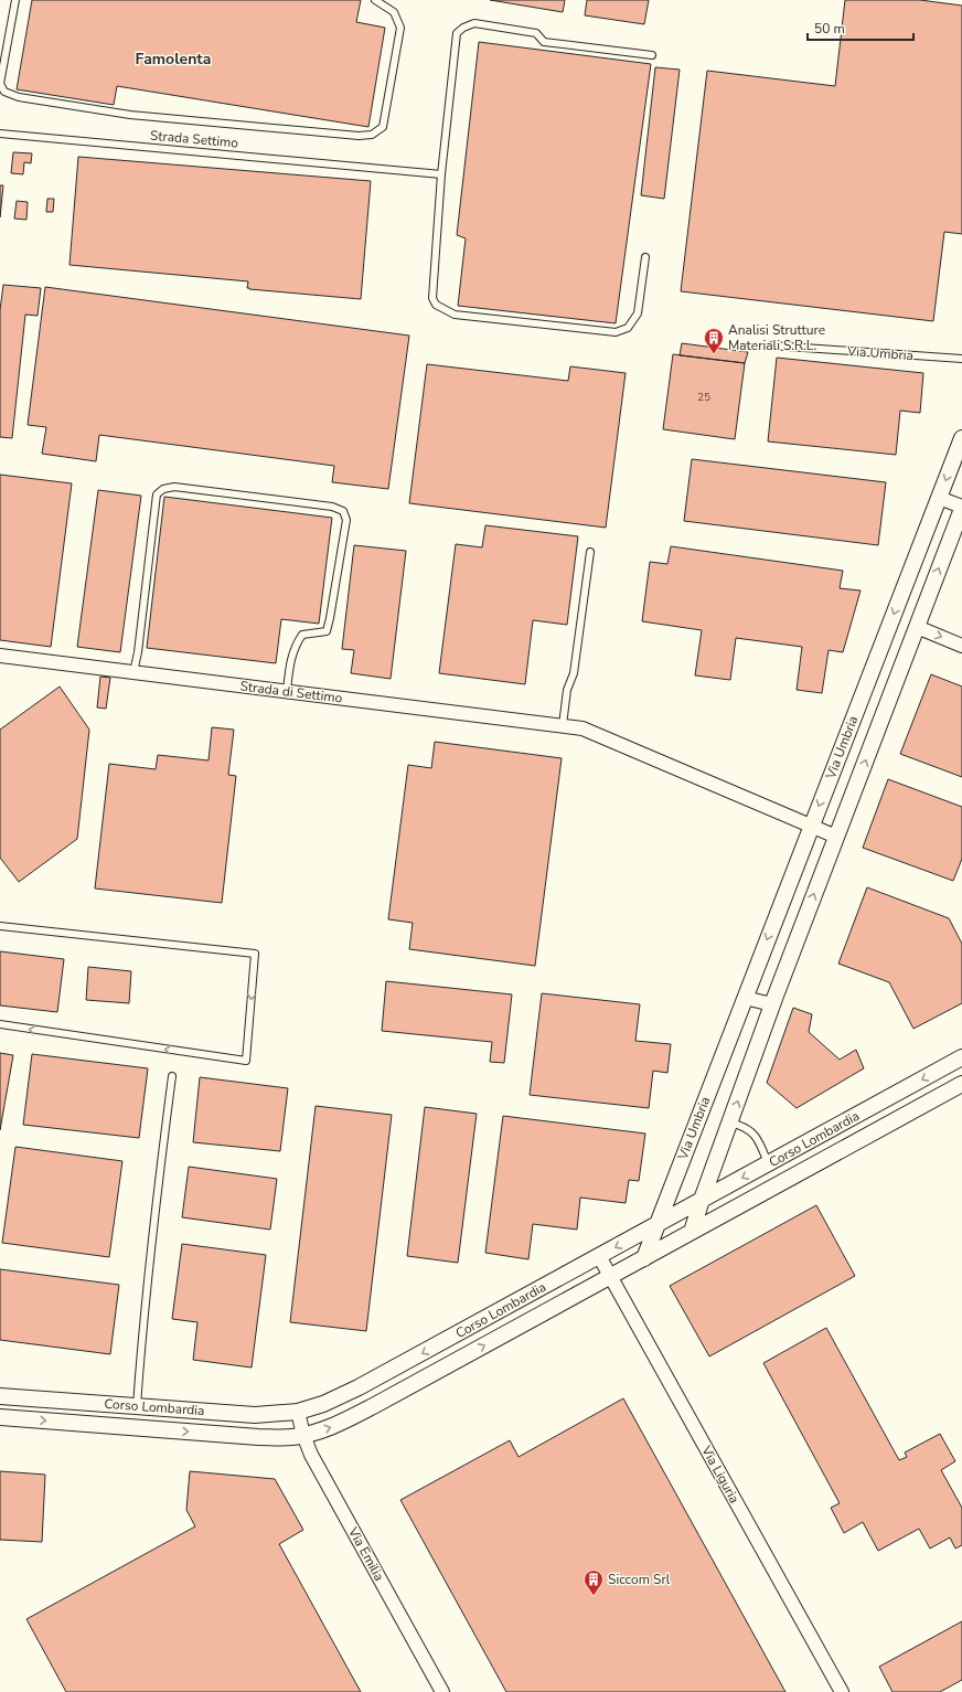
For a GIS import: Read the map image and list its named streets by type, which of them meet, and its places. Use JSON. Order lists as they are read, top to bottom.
{
  "streets": {
    "street": [
      "Via Umbria",
      "Strada di Settimo",
      "Corso Lombardia",
      "Via Liguria",
      "Via Emilia"
    ],
    "lane": ["Strada Settimo"]
  },
  "crossings": [
    ["Via Umbria", "Strada di Settimo"],
    ["Via Umbria", "Corso Lombardia"],
    ["Corso Lombardia", "Via Liguria"],
    ["Corso Lombardia", "Via Emilia"]
  ],
  "districts": ["Famolenta"],
  "places": {
    "building": ["Analisi Strutture Materiali S.R.L.", "Siccom Srl"]
  },
  "house_numbers": ["25"],
  "scale_bar": "50 m"
}
